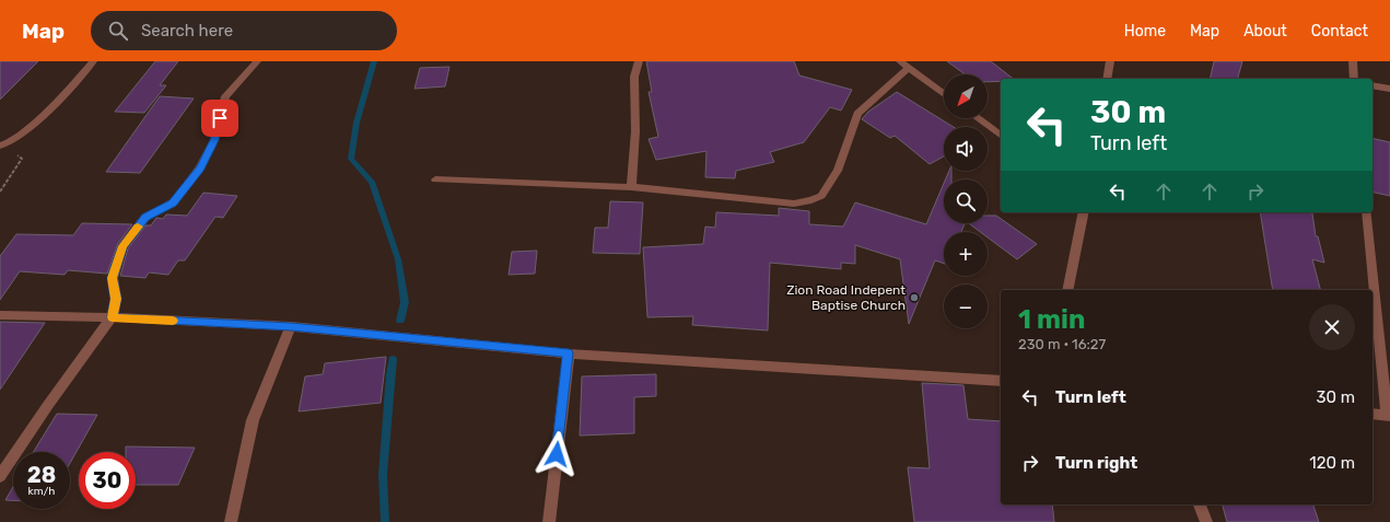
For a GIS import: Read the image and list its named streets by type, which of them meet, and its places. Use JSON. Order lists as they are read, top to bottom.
{
  "places": ["Zion Road Indepent Baptise Church"],
  "north": "bottom left",
  "page": {
    "header": "Map",
    "search": "Search here",
    "nav": [
      "Home",
      "Map",
      "About",
      "Contact"
    ],
    "map_buttons": ["+", "−"],
    "turn": ["30 m", "Turn left"],
    "heading": ["1 min", "230 m · 16:27"],
    "list": [
      {
        "name": "Turn left",
        "value": "30 m"
      },
      {
        "name": "Turn right",
        "value": "120 m"
      }
    ],
    "speed": "28 km/h",
    "limit": "30"
  }
}
